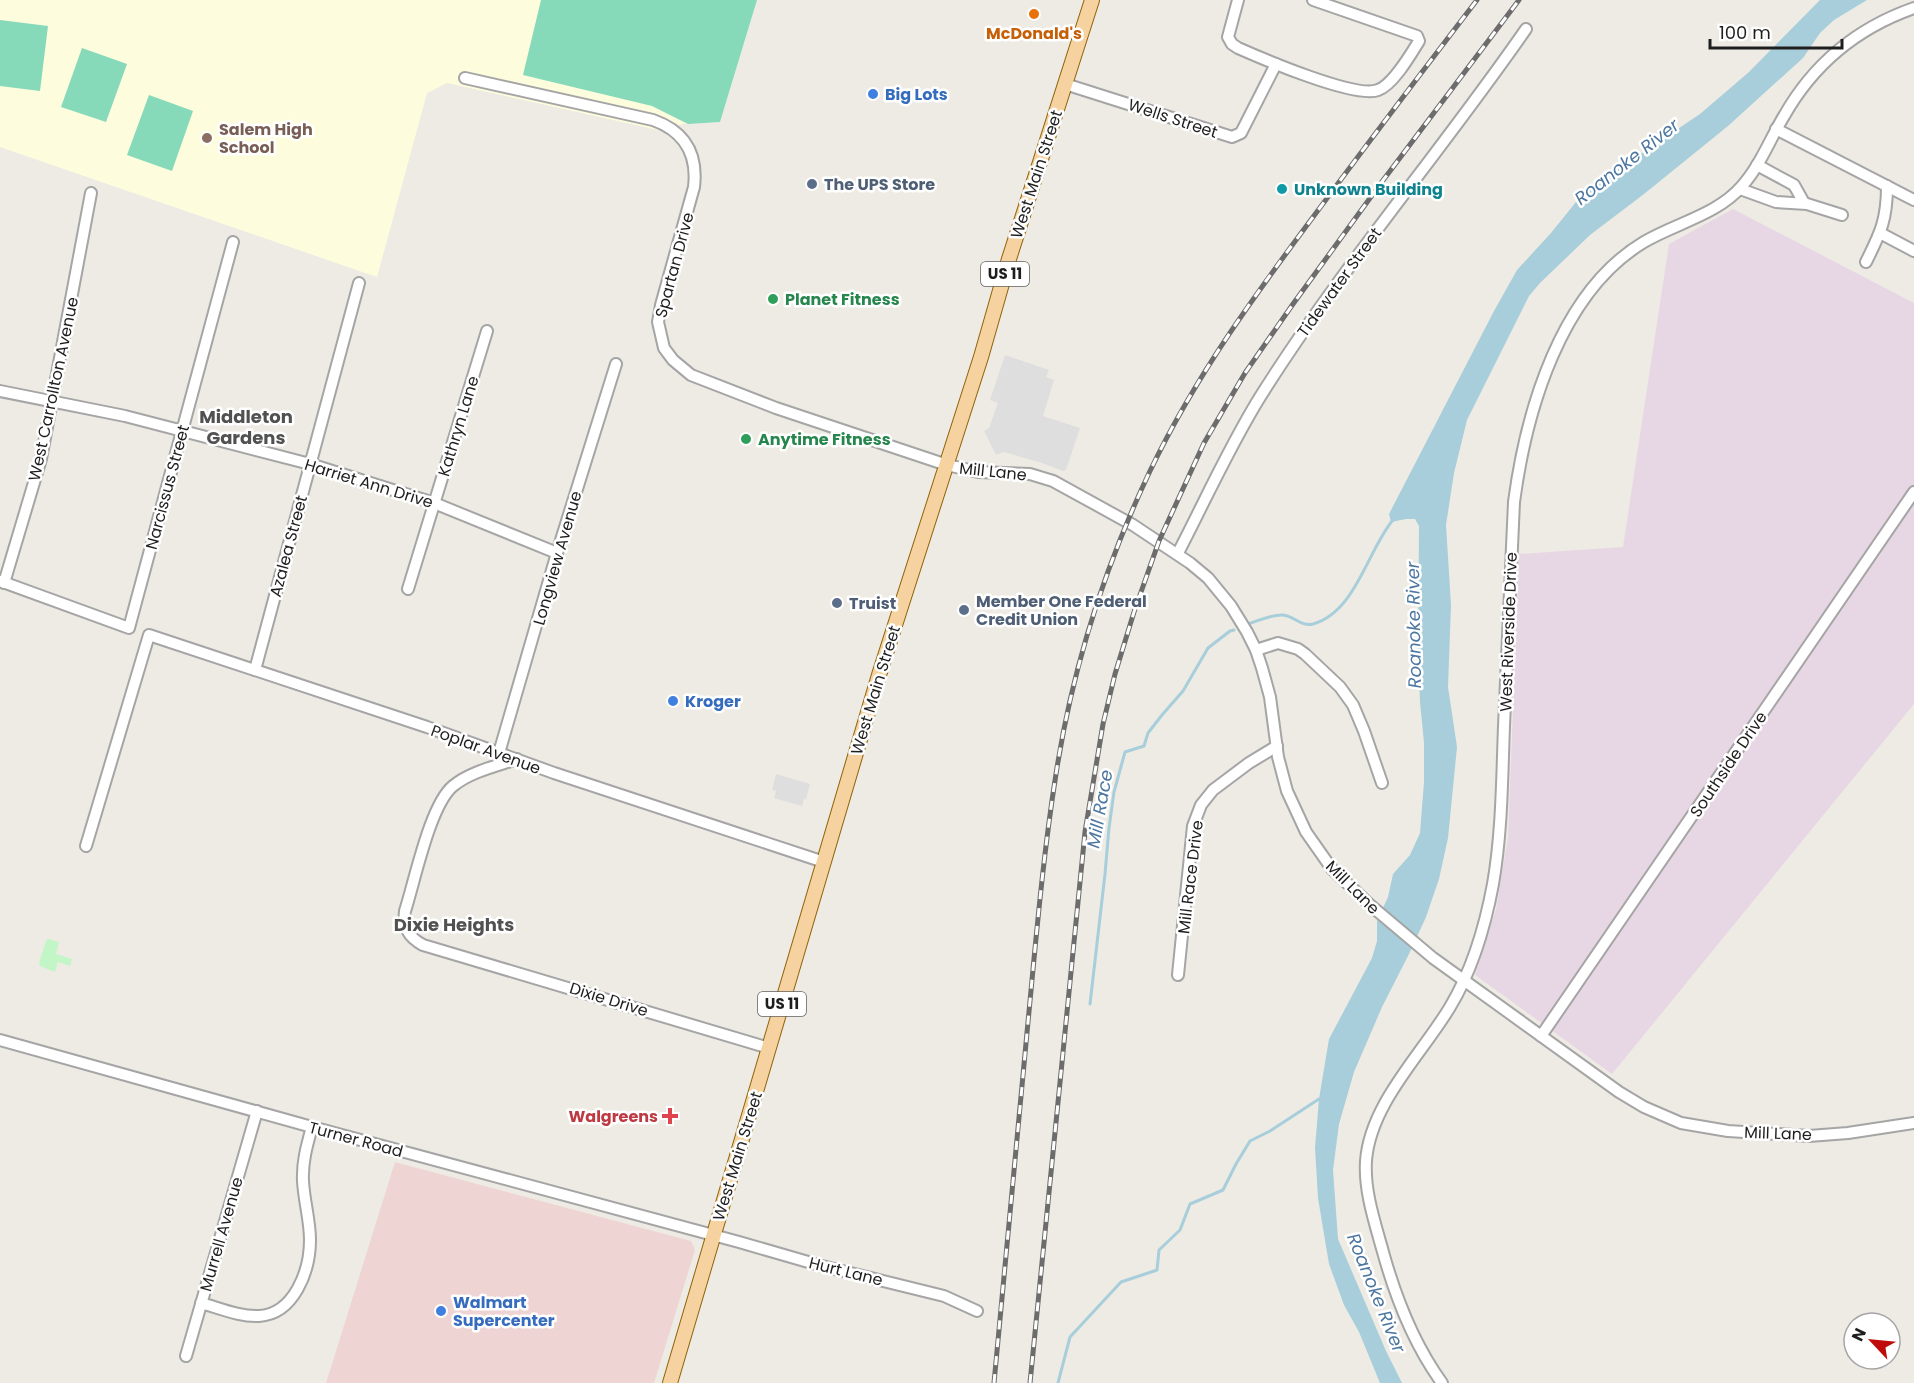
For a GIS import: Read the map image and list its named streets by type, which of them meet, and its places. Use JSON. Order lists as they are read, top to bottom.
{
  "streets": {
    "main road": ["West Main Street", "US 11"],
    "street": [
      "Wells Street",
      "Spartan Drive",
      "Tidewater Street",
      "West Carrollton Avenue",
      "Kathryn Lane",
      "Mill Lane",
      "Harriet Ann Drive",
      "Narcissus Street",
      "Azalea Street",
      "Longview Avenue",
      "West Riverside Drive",
      "Poplar Avenue",
      "Southside Drive",
      "Mill Race Drive",
      "Dixie Drive",
      "Turner Road",
      "Murrell Avenue",
      "Hurt Lane"
    ]
  },
  "crossings": [
    ["Wells Street", "West Main Street"],
    ["West Main Street", "Spartan Drive"],
    ["West Main Street", "Mill Lane"],
    ["West Main Street", "Poplar Avenue"],
    ["West Main Street", "Dixie Drive"],
    ["West Main Street", "Turner Road"],
    ["West Main Street", "Hurt Lane"],
    ["Spartan Drive", "Mill Lane"],
    ["Tidewater Street", "Mill Lane"],
    ["West Carrollton Avenue", "Harriet Ann Drive"],
    ["West Carrollton Avenue", "Narcissus Street"],
    ["Kathryn Lane", "Harriet Ann Drive"],
    ["Mill Lane", "West Riverside Drive"],
    ["Mill Lane", "Southside Drive"],
    ["Mill Lane", "Mill Race Drive"],
    ["Harriet Ann Drive", "Narcissus Street"],
    ["Harriet Ann Drive", "Azalea Street"],
    ["Harriet Ann Drive", "Longview Avenue"],
    ["Azalea Street", "Poplar Avenue"],
    ["Longview Avenue", "Poplar Avenue"],
    ["Poplar Avenue", "Dixie Drive"],
    ["Turner Road", "Murrell Avenue"],
    ["Turner Road", "Hurt Lane"]
  ],
  "districts": ["Middleton Gardens", "Dixie Heights"],
  "water": ["Roanoke River", "Mill Race"],
  "places": {
    "other": [
      "McDonald's",
      "Big Lots",
      "Salem High School",
      "The UPS Store",
      "Unknown Building",
      "Planet Fitness",
      "Anytime Fitness",
      "Truist",
      "Member One Federal Credit Union",
      "Kroger",
      "Walmart Supercenter"
    ],
    "health": ["Walgreens"]
  },
  "scale_bar": "100 m",
  "north": "top left"
}
